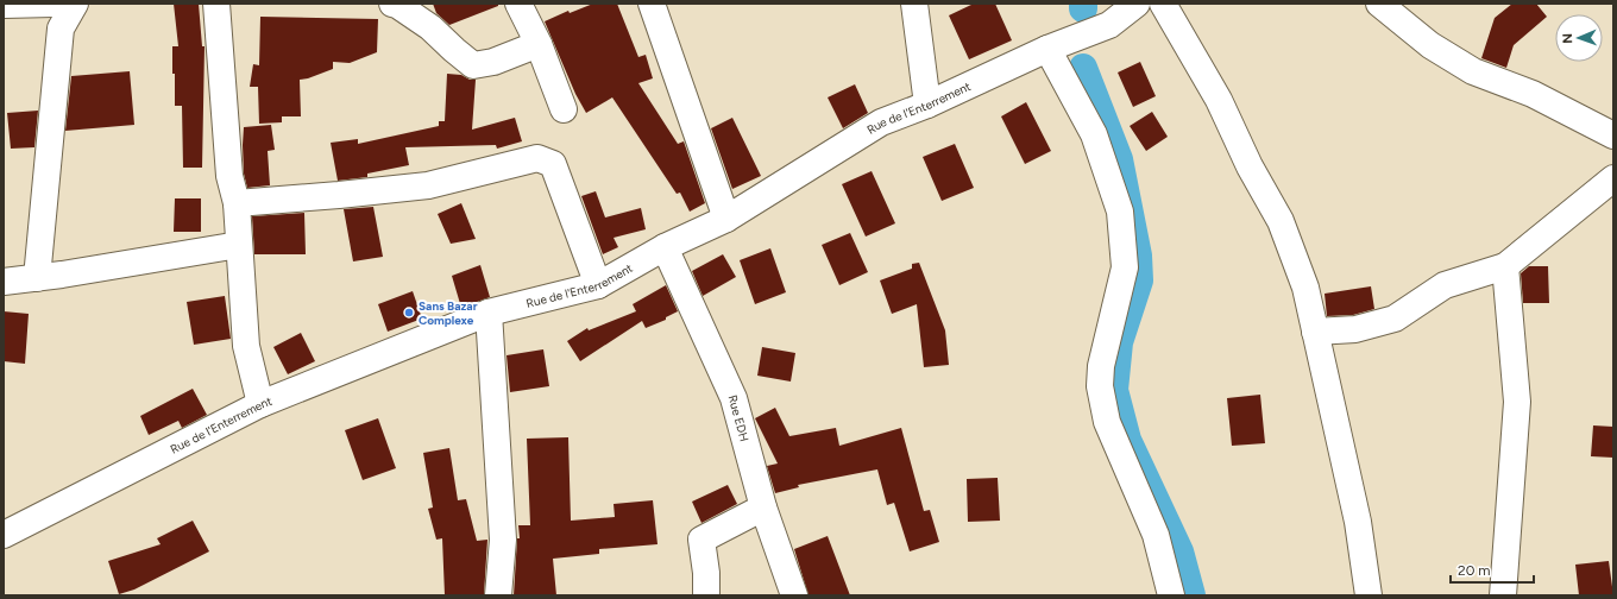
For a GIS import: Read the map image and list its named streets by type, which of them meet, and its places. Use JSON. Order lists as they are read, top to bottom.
{
  "streets": {
    "street": ["Rue de l'Enterrement", "Rue EDH"]
  },
  "crossings": [
    ["Rue de l'Enterrement", "Rue EDH"]
  ],
  "places": ["Sans Bazar Complexe"],
  "scale_bar": "20 m",
  "north": "left"
}
